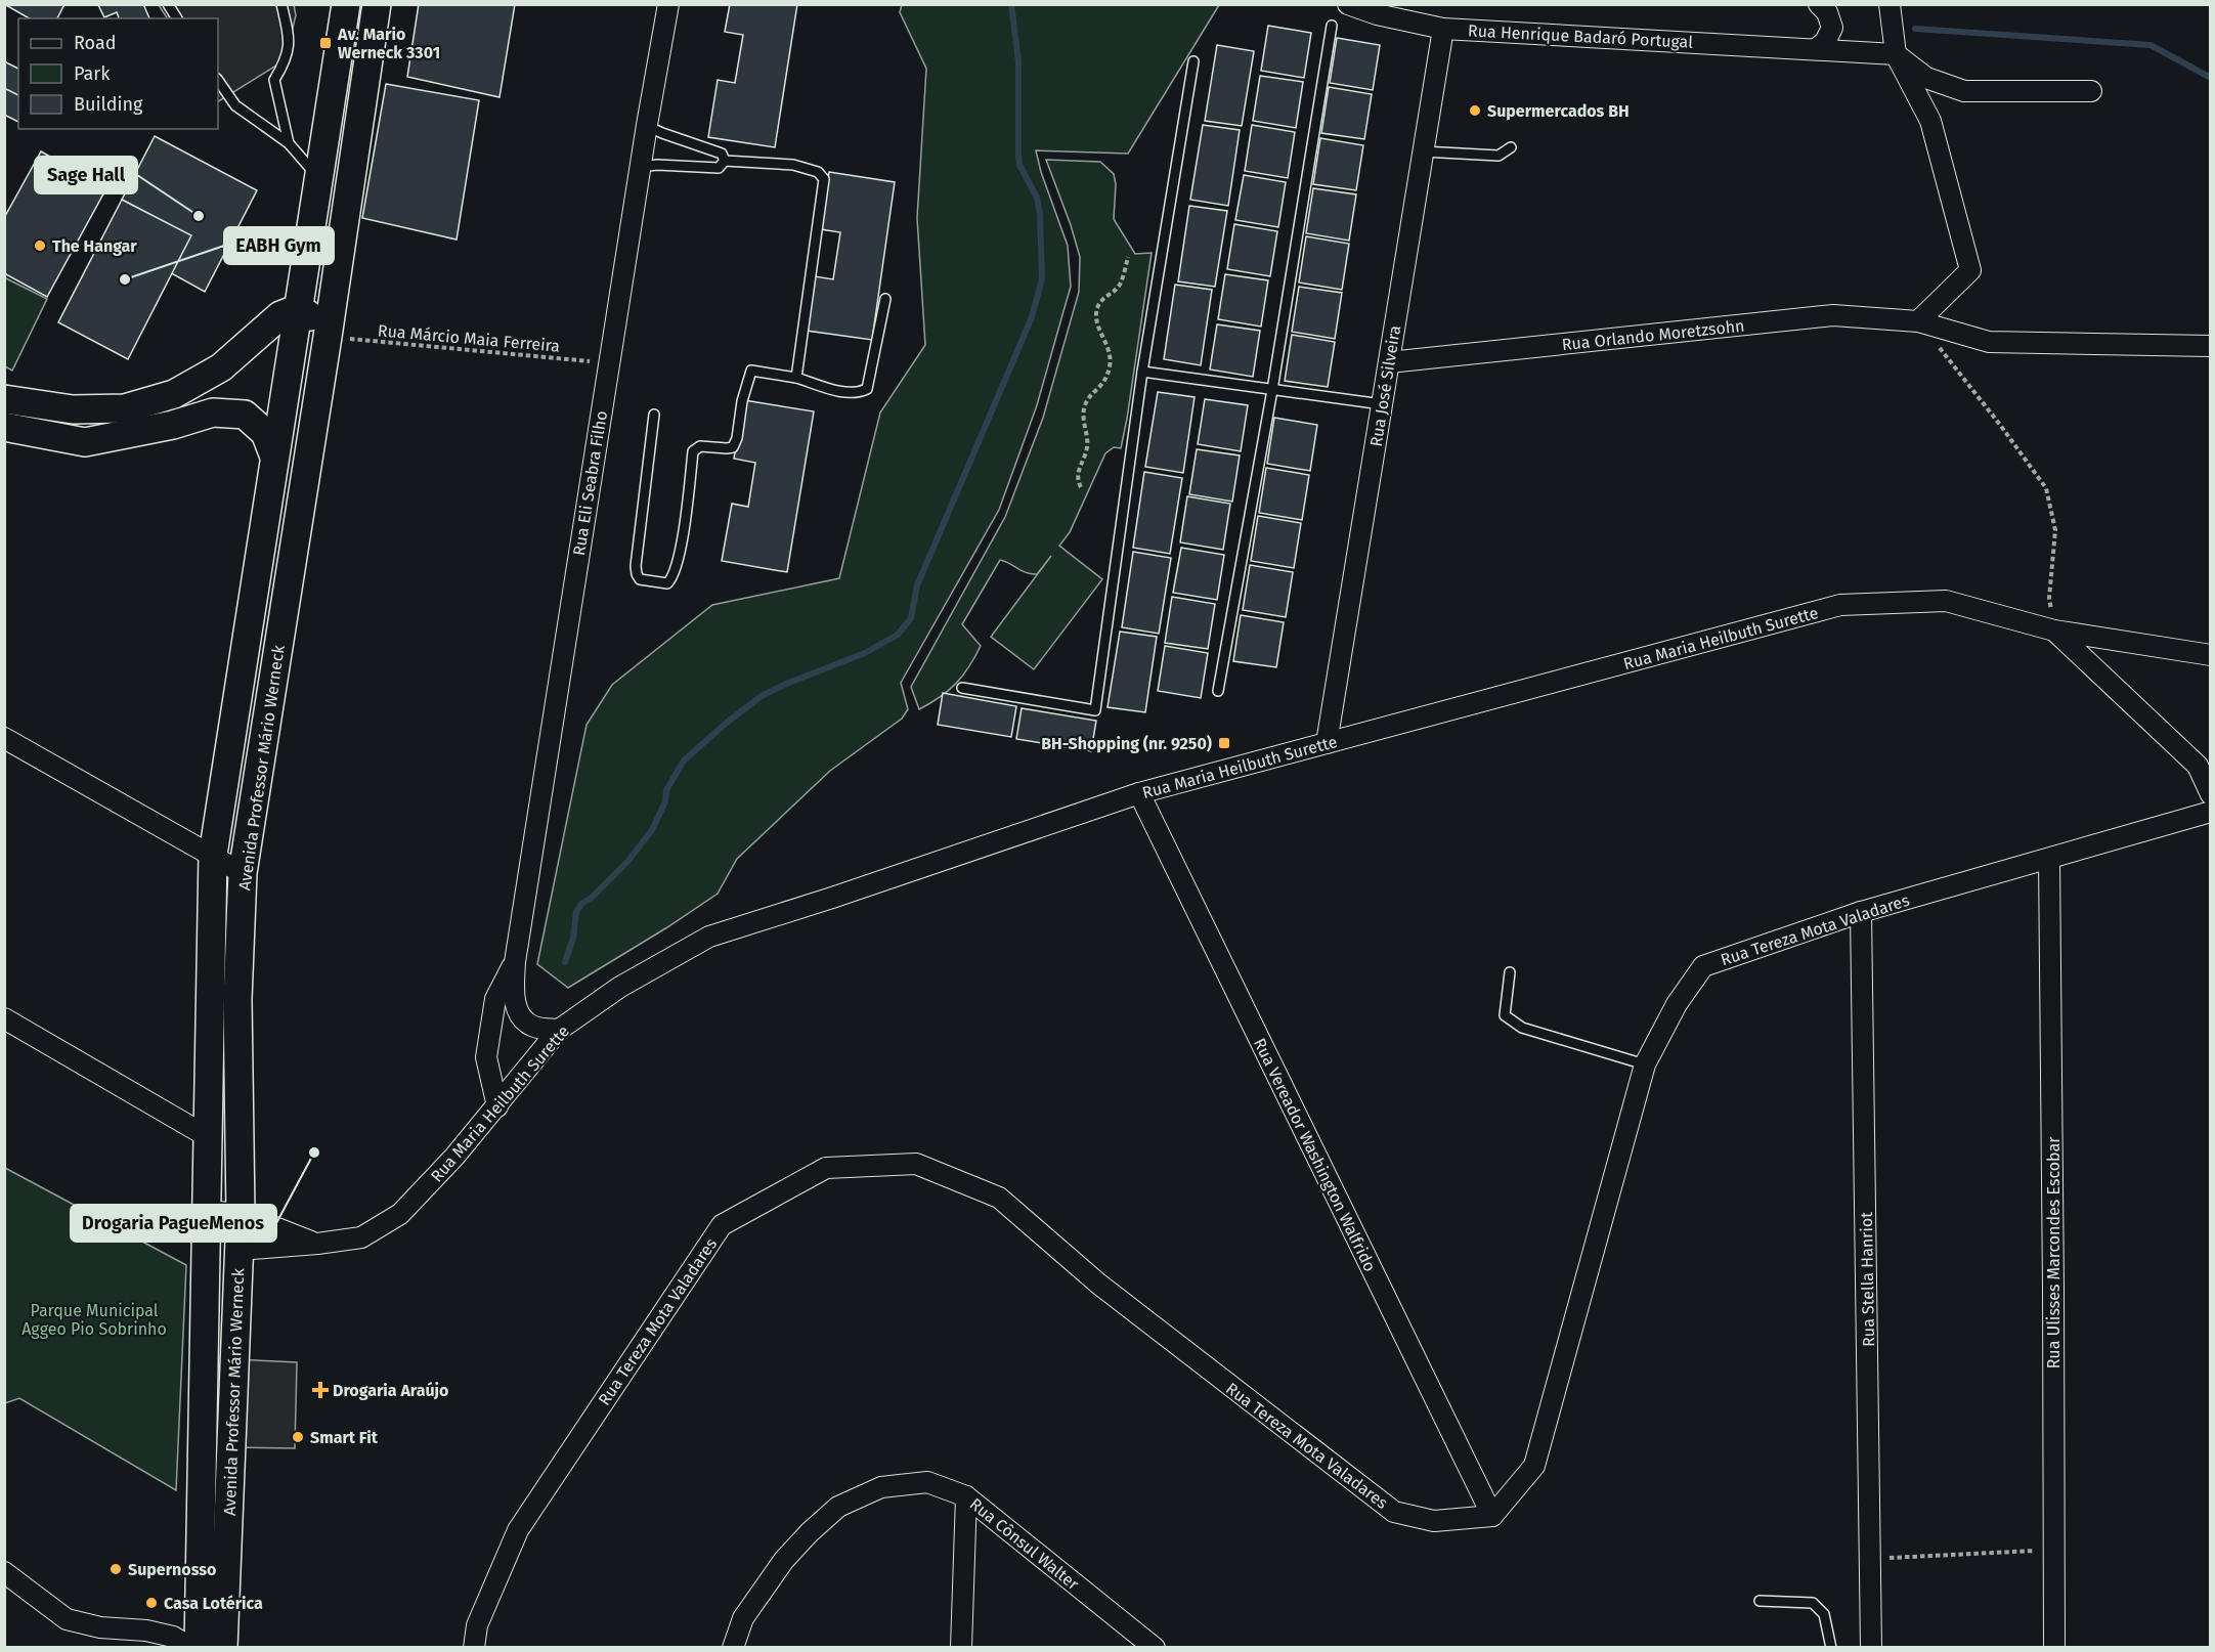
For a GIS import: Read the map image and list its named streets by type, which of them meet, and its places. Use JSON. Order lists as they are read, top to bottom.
{
  "streets": {
    "main road": ["Avenida Professor Mário Werneck"],
    "street": [
      "Rua Henrique Badaró Portugal",
      "Rua Orlando Moretzsohn",
      "Rua José Silveira",
      "Rua Eli Seabra Filho",
      "Rua Maria Heilbuth Surette",
      "Rua Tereza Mota Valadares",
      "Rua Vereador Washington Walfrido",
      "Rua Ulisses Marcondes Escobar",
      "Rua Stella Hanriot",
      "Rua Cônsul Walter"
    ],
    "path": ["Rua Márcio Maia Ferreira"]
  },
  "crossings": [
    ["Rua Henrique Badaró Portugal", "Rua José Silveira"],
    ["Rua Orlando Moretzsohn", "Rua José Silveira"],
    ["Rua Márcio Maia Ferreira", "Rua Eli Seabra Filho"],
    ["Rua Márcio Maia Ferreira", "Avenida Professor Mário Werneck"],
    ["Rua José Silveira", "Rua Maria Heilbuth Surette"],
    ["Rua Eli Seabra Filho", "Rua Maria Heilbuth Surette"],
    ["Rua Maria Heilbuth Surette", "Avenida Professor Mário Werneck"],
    ["Rua Maria Heilbuth Surette", "Rua Vereador Washington Walfrido"],
    ["Rua Tereza Mota Valadares", "Rua Vereador Washington Walfrido"],
    ["Rua Tereza Mota Valadares", "Rua Ulisses Marcondes Escobar"],
    ["Rua Tereza Mota Valadares", "Rua Stella Hanriot"]
  ],
  "parks": ["Parque Municipal Aggeo Pio Sobrinho"],
  "places": {
    "transit": ["Av. Mario Werneck 3301", "BH-Shopping (nr. 9250)"],
    "other": [
      "Supermercados BH",
      "Sage Hall",
      "The Hangar",
      "EABH Gym",
      "Drogaria PagueMenos",
      "Smart Fit",
      "Supernosso",
      "Casa Lotérica"
    ],
    "health": ["Drogaria Araújo"]
  },
  "legend": ["Road", "Park", "Building"]
}
